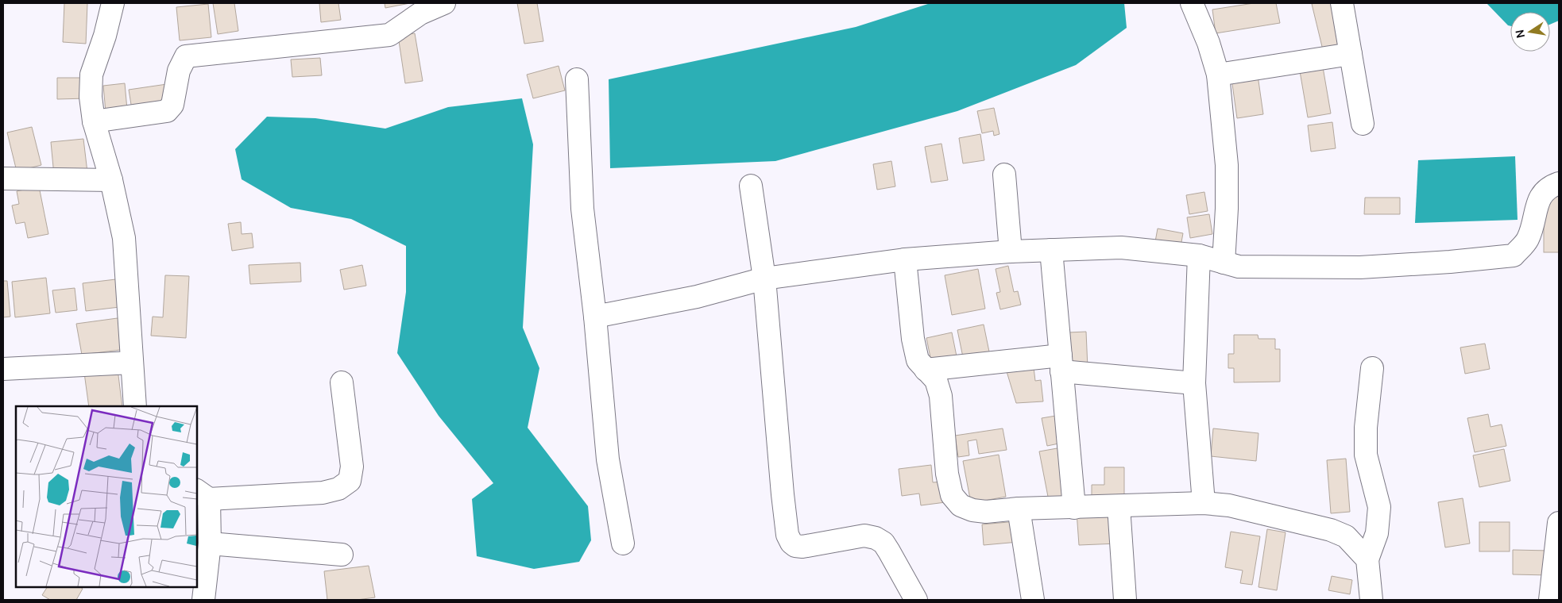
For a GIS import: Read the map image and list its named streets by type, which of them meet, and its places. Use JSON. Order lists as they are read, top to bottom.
{
  "north": "left"
}
